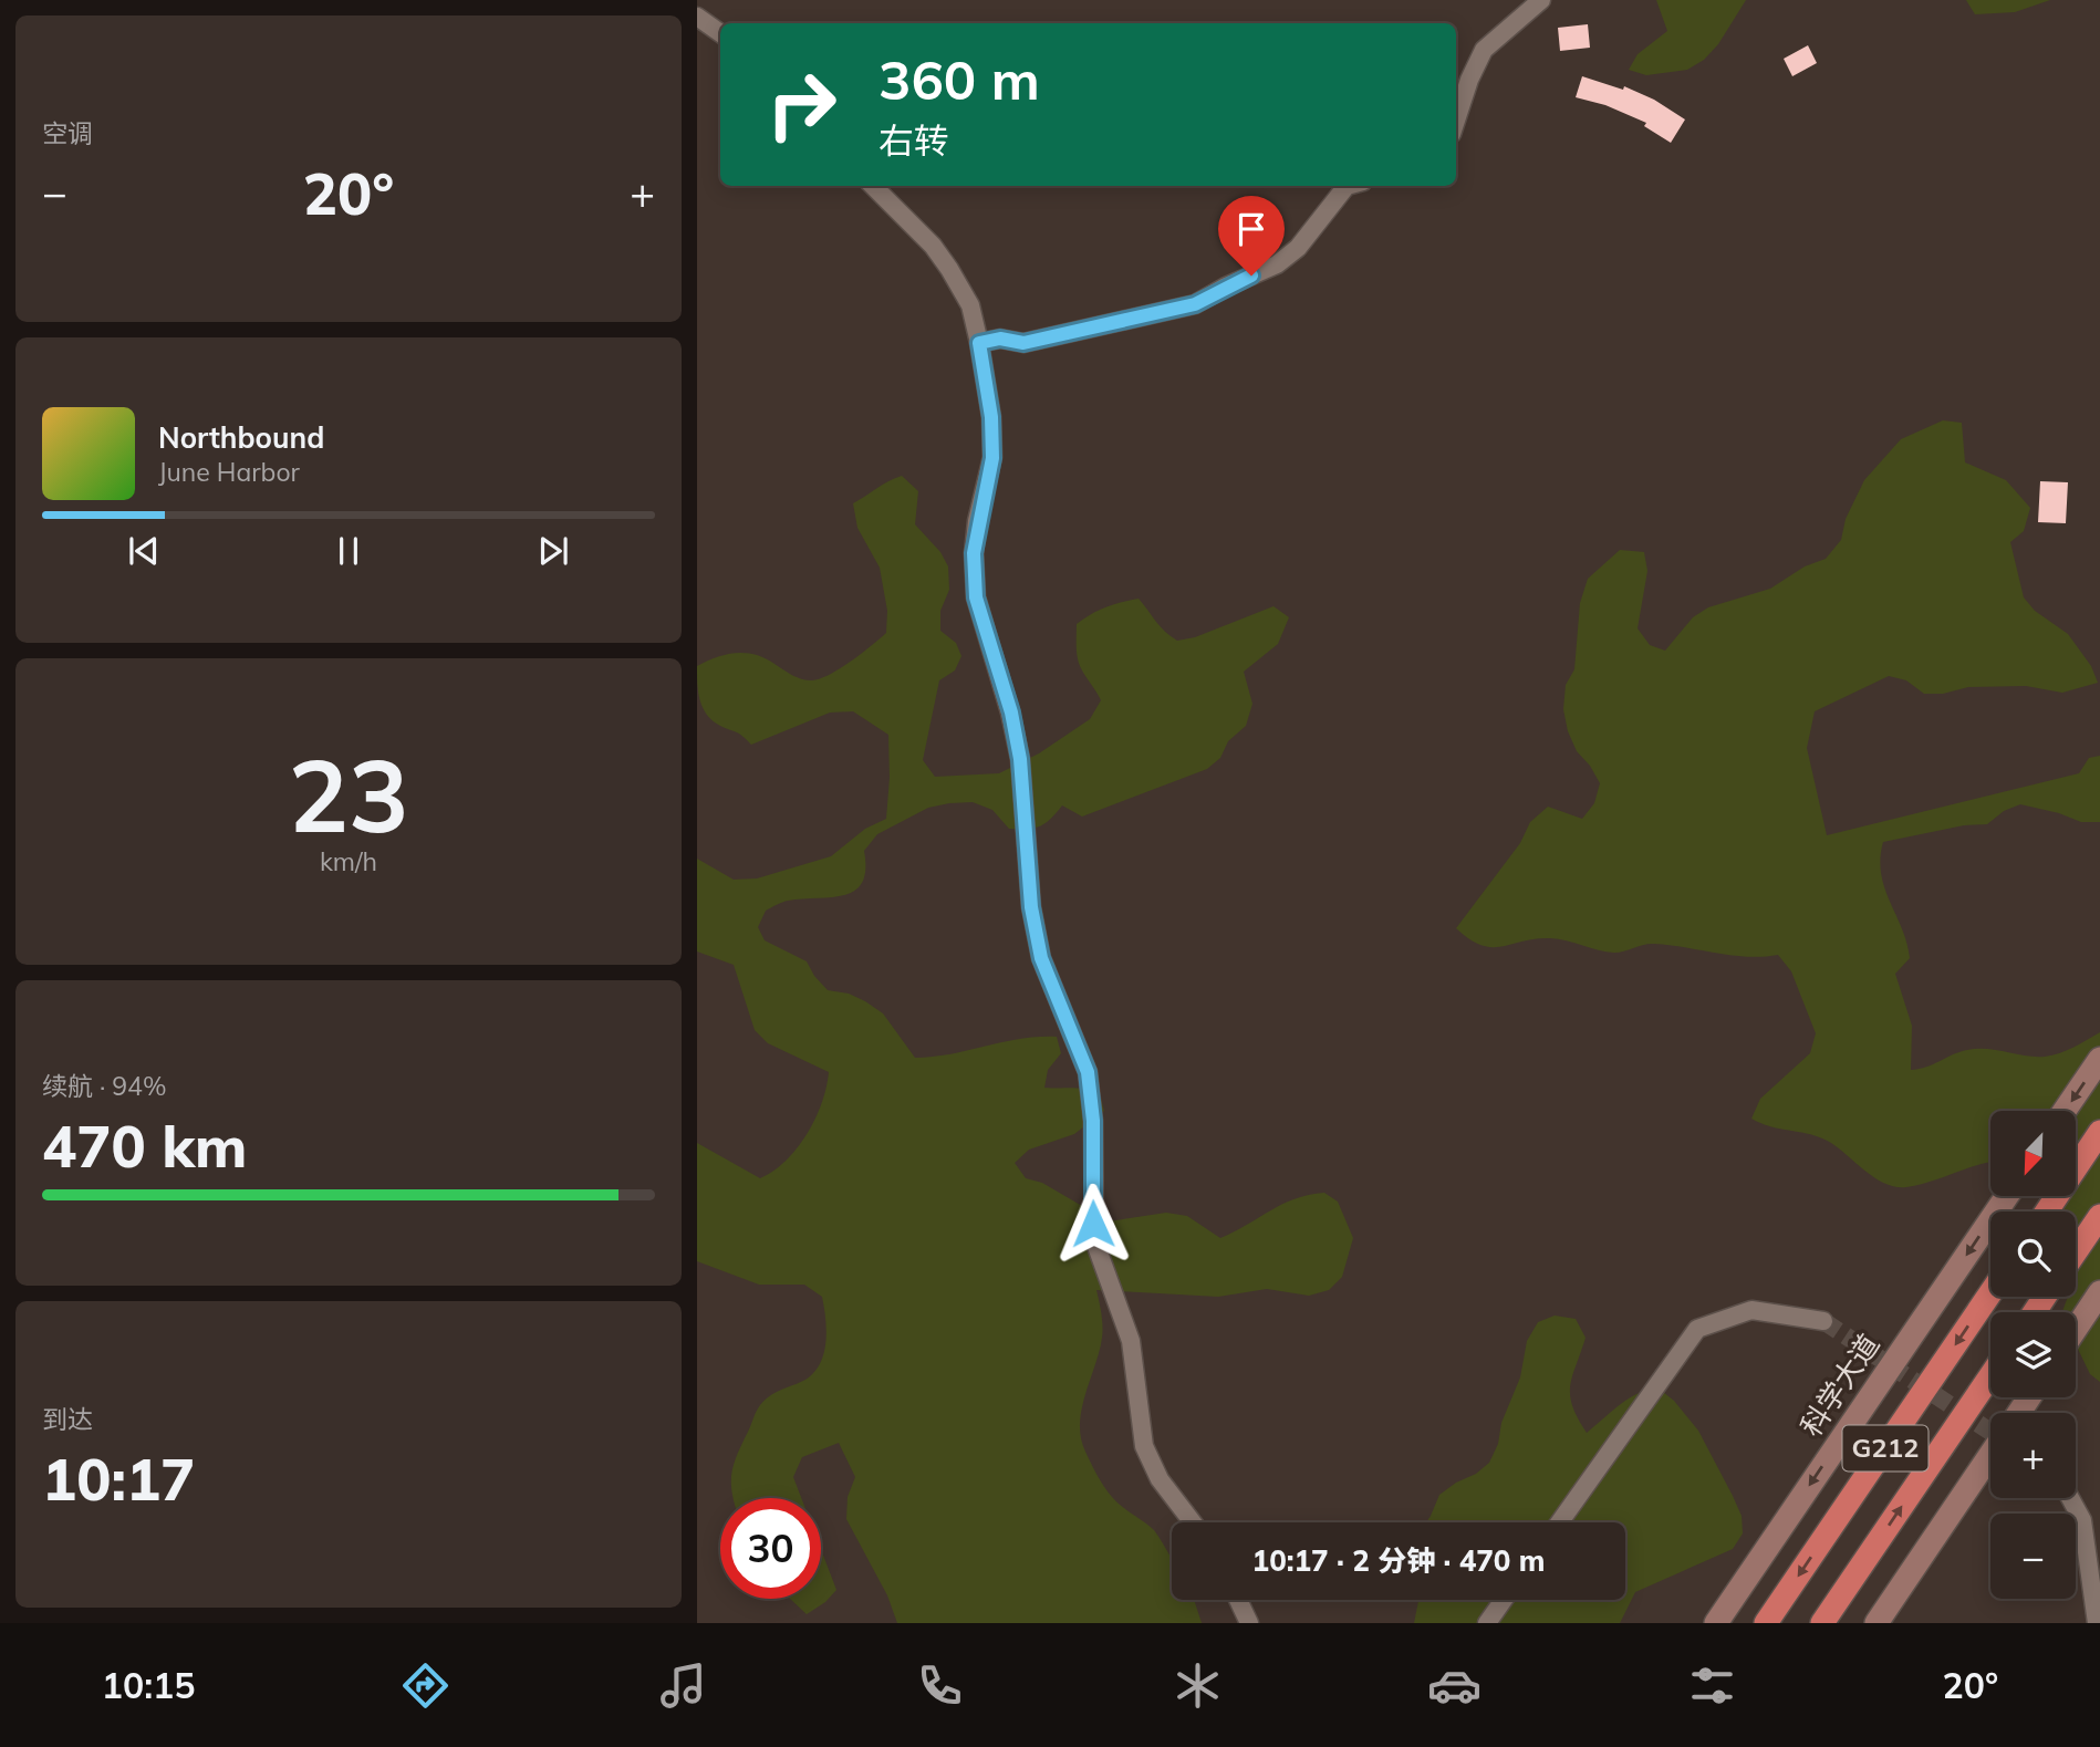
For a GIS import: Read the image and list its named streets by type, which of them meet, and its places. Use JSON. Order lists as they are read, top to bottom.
{
  "streets": {
    "highway": ["G212"],
    "main road": ["科学大道"]
  },
  "north": "bottom left",
  "page": {
    "tile": [
      "空调",
      ["23", "km/h"],
      ["续航 · 94%", "470 km"],
      ["到达", "10:17"]
    ],
    "turn": ["360 m", "右转"],
    "heat": ["−", "20°", "+"],
    "song": ["Northbound", "June Harbor"],
    "map_buttons": ["+", "−"],
    "limit": "30",
    "trip": "10:17 · 2 分钟 · 470 m",
    "tabs": ["10:15", "20°"]
  }
}
